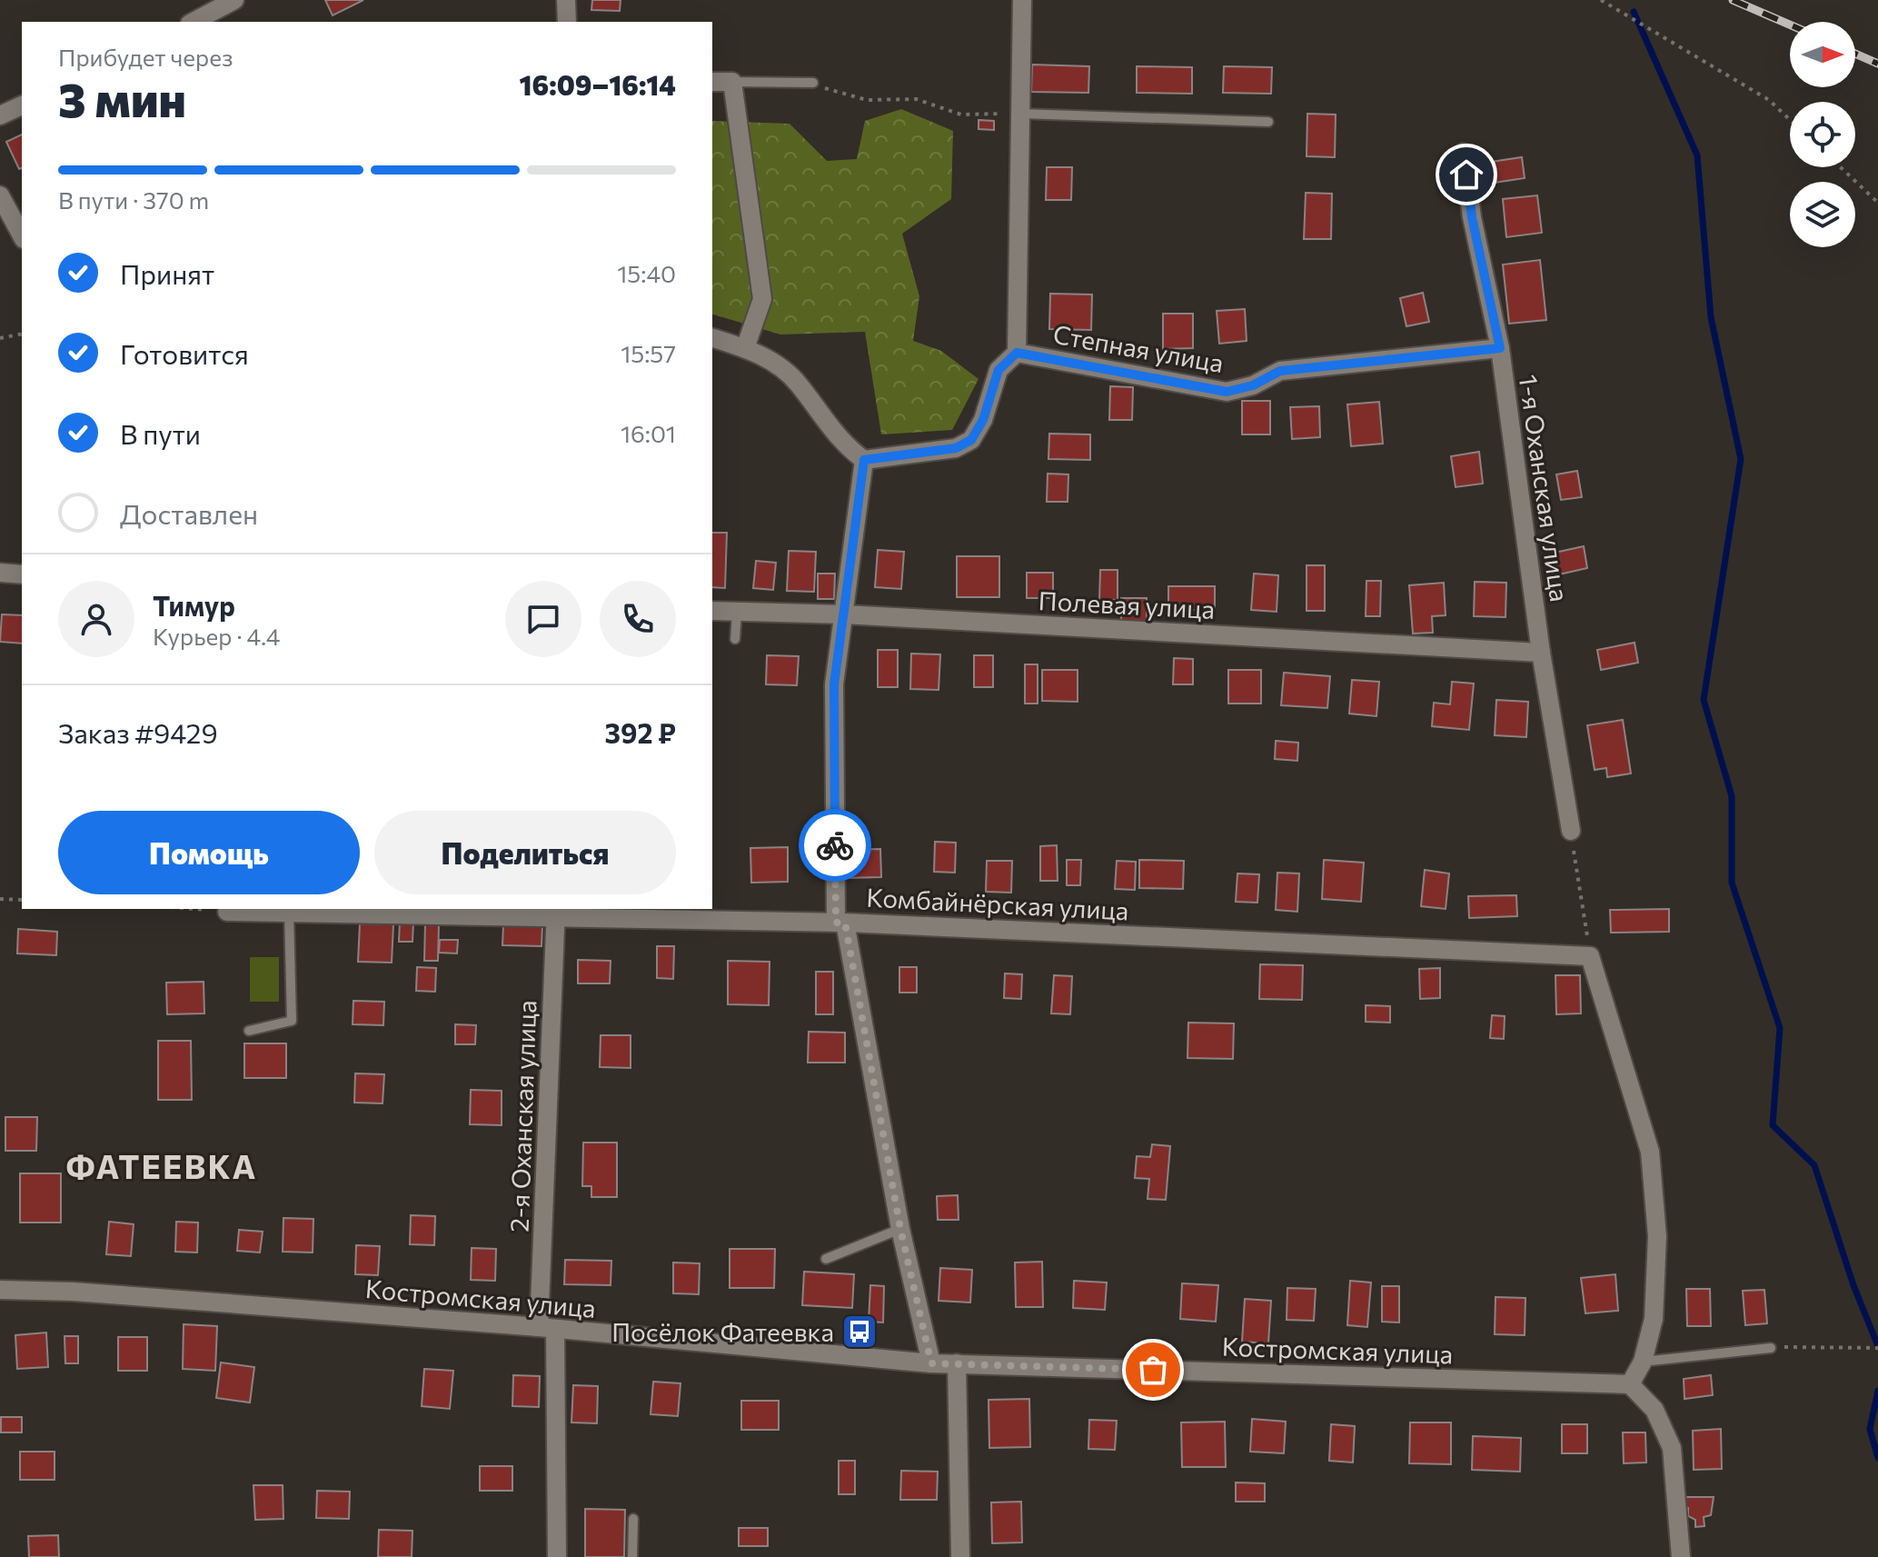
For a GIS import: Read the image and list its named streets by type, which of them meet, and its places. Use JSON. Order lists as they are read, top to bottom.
{
  "streets": {
    "street": [
      "Степная улица",
      "1-я Оханская улица",
      "Полевая улица",
      "Комбайнёрская улица",
      "2-я Оханская улица",
      "Костромская улица"
    ]
  },
  "crossings": [
    ["Степная улица", "1-я Оханская улица"],
    ["1-я Оханская улица", "Полевая улица"],
    ["Комбайнёрская улица", "2-я Оханская улица"],
    ["2-я Оханская улица", "Костромская улица"]
  ],
  "districts": ["ФАТЕЕВКА"],
  "places": {
    "bus stop": ["Посёлок Фатеевка"]
  },
  "north": "right",
  "page": {
    "heading": ["3 мин", "Прибудет через", "16:09–16:14"],
    "panel": [
      "Тимур",
      "Курьер · 4.4",
      "Заказ #9429",
      "392 ₽"
    ],
    "bar": "В пути · 370 m",
    "list": [
      ["Принят", "15:40"],
      ["Готовится", "15:57"],
      ["В пути", "16:01"],
      "Доставлен"
    ],
    "buttons": ["Помощь", "Поделиться"]
  }
}
